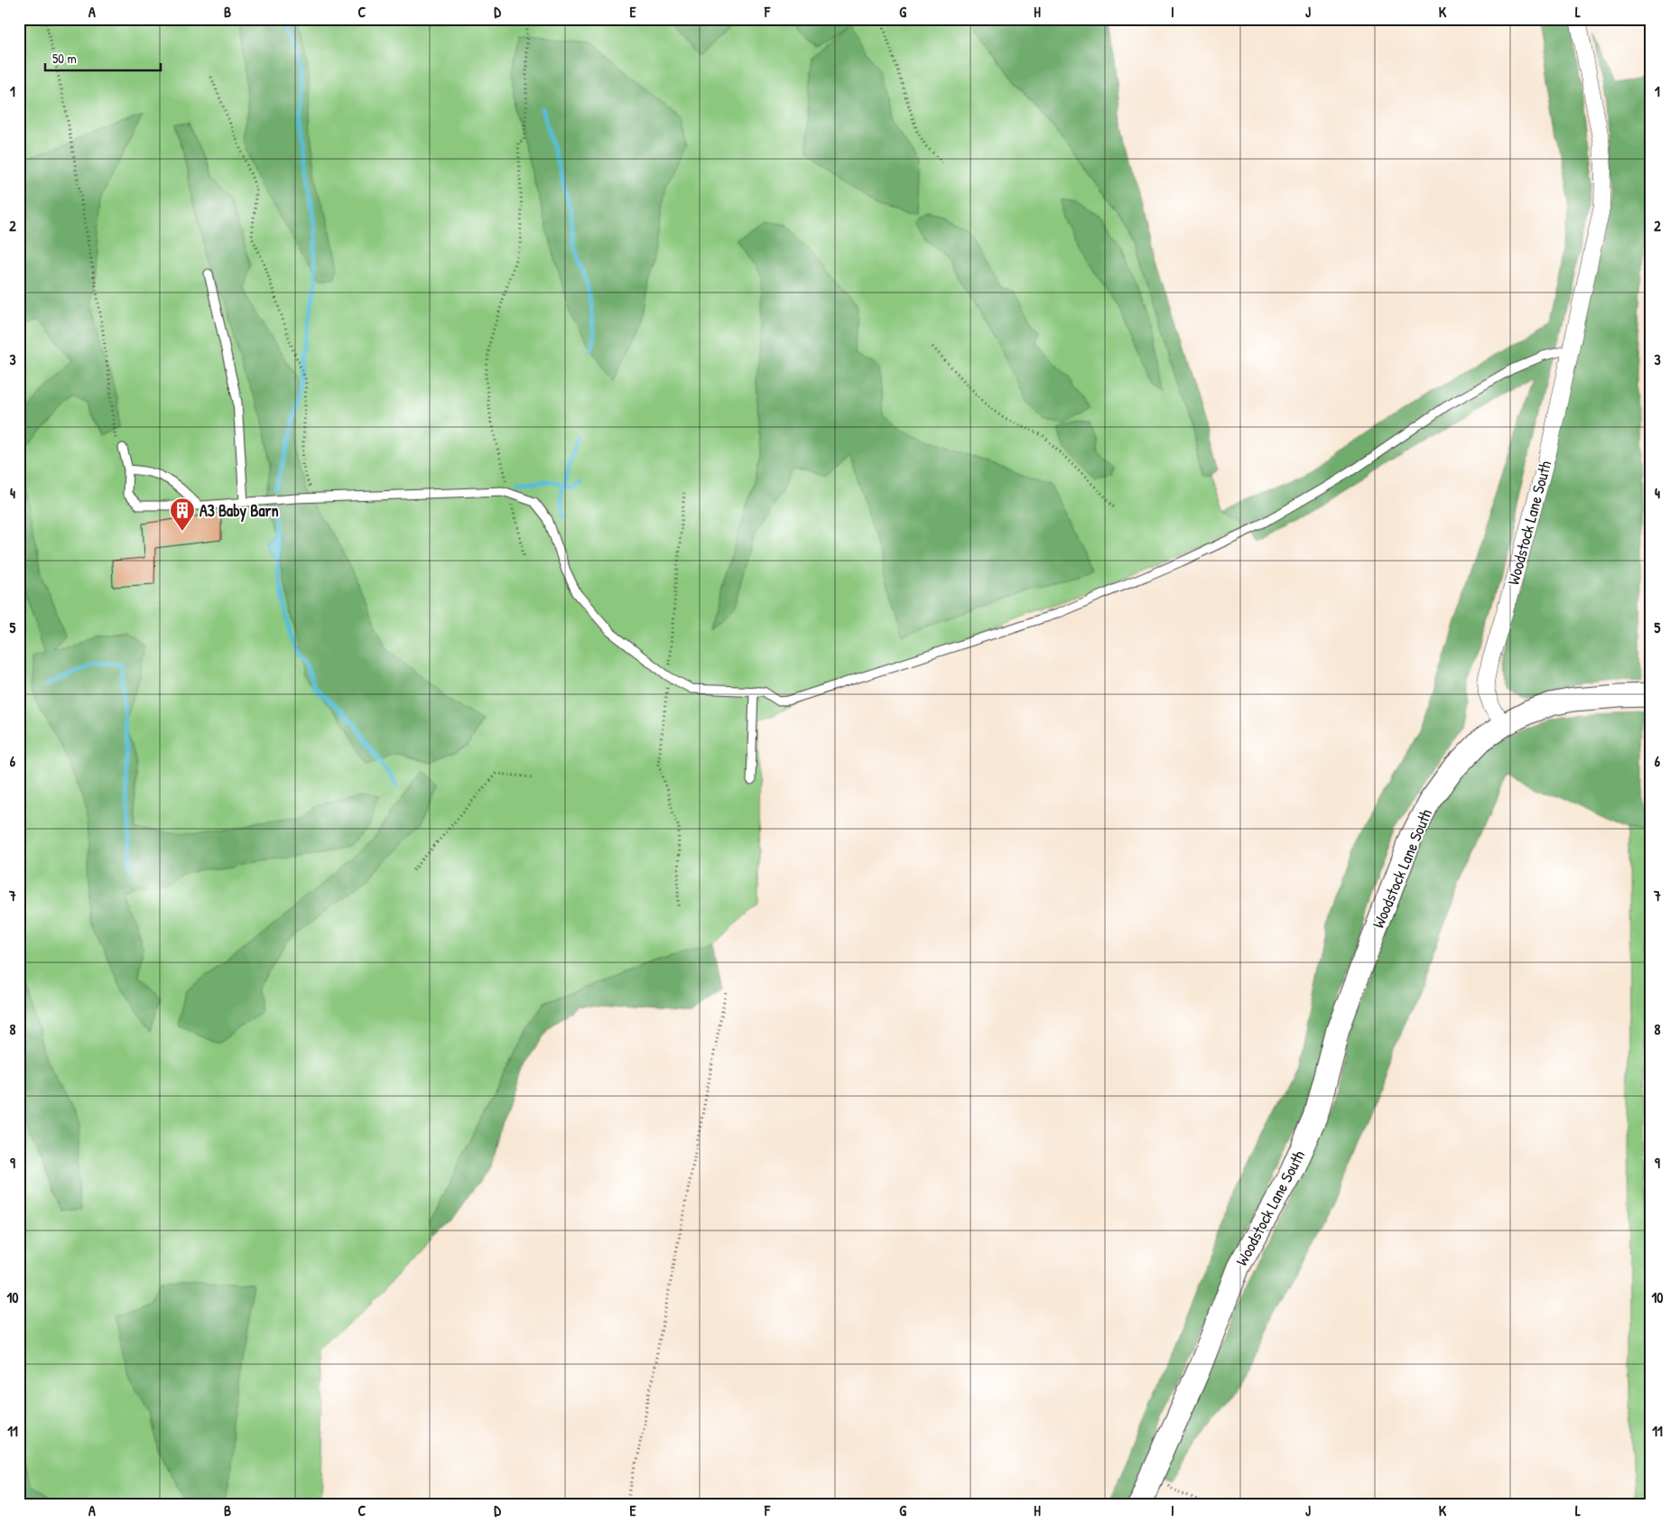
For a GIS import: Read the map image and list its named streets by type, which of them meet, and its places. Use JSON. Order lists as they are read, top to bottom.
{
  "streets": {
    "street": ["Woodstock Lane South"]
  },
  "places": {
    "building": ["A3 Baby Barn"]
  },
  "scale_bar": "50 m",
  "grid": {
    "columns": [
      "A",
      "B",
      "C",
      "D",
      "E",
      "F",
      "G",
      "H",
      "I",
      "J",
      "K",
      "L"
    ],
    "rows": [
      "1",
      "2",
      "3",
      "4",
      "5",
      "6",
      "7",
      "8",
      "9",
      "10",
      "11"
    ]
  }
}
